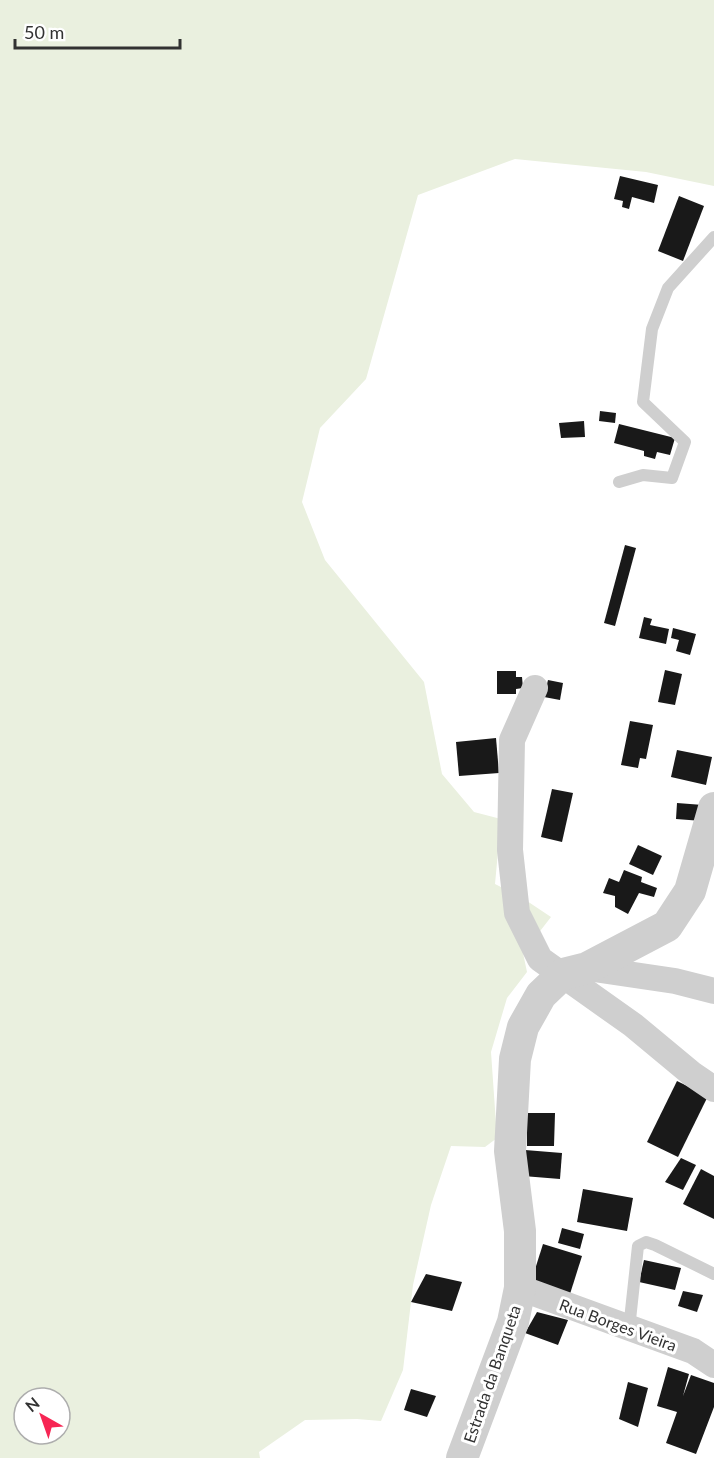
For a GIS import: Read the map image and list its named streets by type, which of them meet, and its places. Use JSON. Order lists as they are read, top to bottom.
{
  "streets": {
    "street": ["Rua Borges Vieira", "Estrada da Banqueta"]
  },
  "crossings": [
    ["Rua Borges Vieira", "Estrada da Banqueta"]
  ],
  "scale_bar": "50 m",
  "north": "top left"
}
